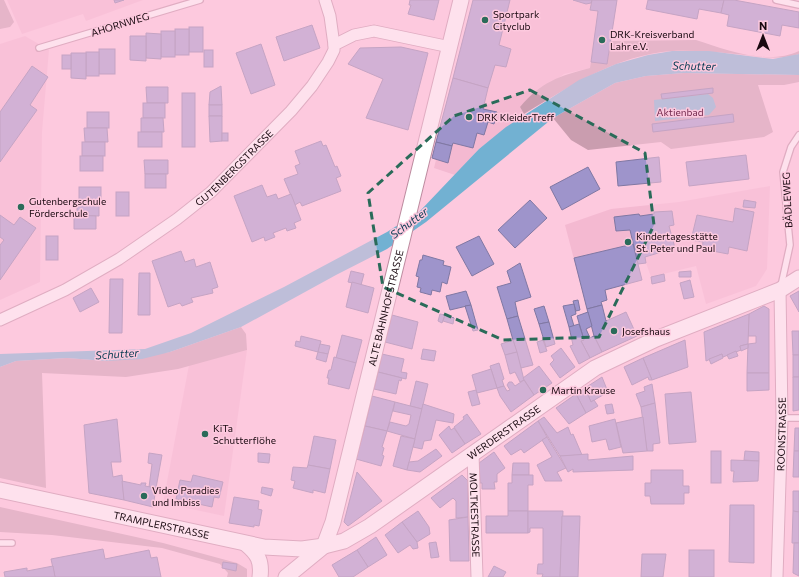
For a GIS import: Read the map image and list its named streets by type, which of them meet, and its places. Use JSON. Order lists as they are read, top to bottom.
{
  "streets": {
    "street": [
      "GUTENBERGSTRASSE",
      "ALTE BAHNHOFSTRASSE",
      "WERDERSTRASSE",
      "ROONSTRASSE",
      "MOLTKESTRASSE",
      "TRAMPLERSTRASSE"
    ],
    "lane": ["AHORNWEG", "BÄDLEWEG"]
  },
  "crossings": [
    ["BÄDLEWEG", "WERDERSTRASSE"],
    ["BÄDLEWEG", "ROONSTRASSE"],
    ["ALTE BAHNHOFSTRASSE", "WERDERSTRASSE"],
    ["ALTE BAHNHOFSTRASSE", "TRAMPLERSTRASSE"],
    ["WERDERSTRASSE", "ROONSTRASSE"],
    ["WERDERSTRASSE", "MOLTKESTRASSE"],
    ["WERDERSTRASSE", "TRAMPLERSTRASSE"]
  ],
  "water": ["Schutter"],
  "parks": ["Aktienbad"],
  "places": [
    "Sportpark Cityclub",
    "DRK-Kreisverband Lahr e.V.",
    "DRK KleiderTreff",
    "Gutenbergschule Förderschule",
    "Kindertagesstätte St. Peter und Paul",
    "Josefshaus",
    "Martin Krause",
    "KiTa Schutterflöhe",
    "Video Paradies und Imbiss"
  ],
  "north": "top"
}
